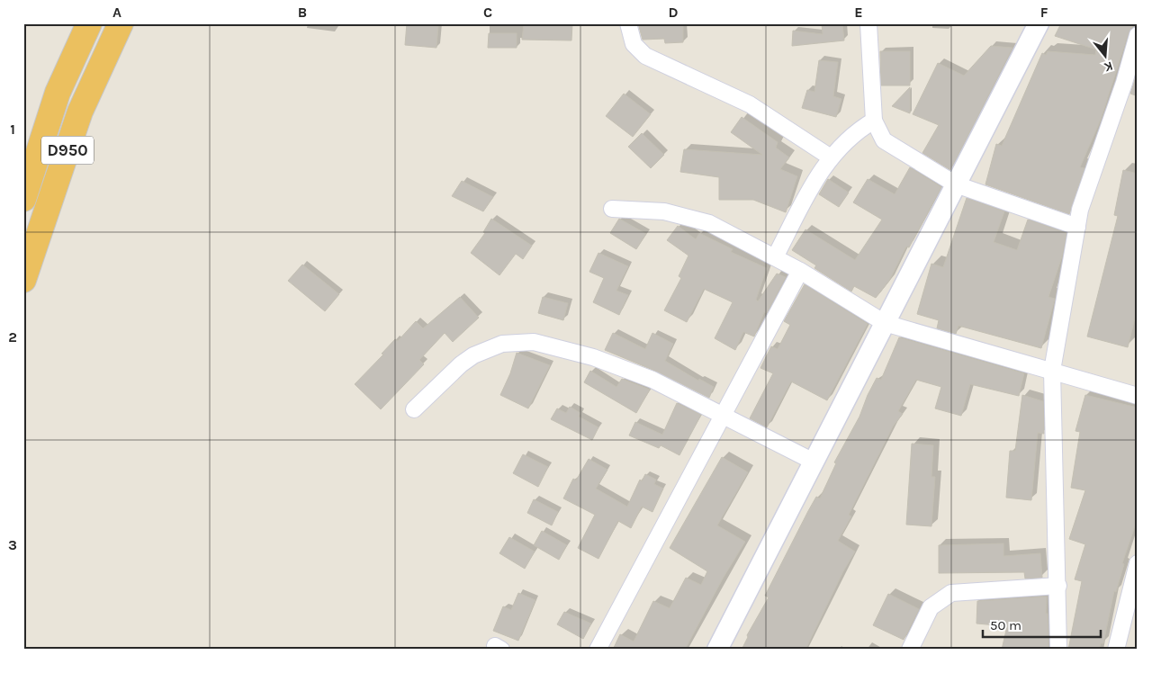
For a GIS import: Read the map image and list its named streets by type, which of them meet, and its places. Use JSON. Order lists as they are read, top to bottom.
{
  "streets": {
    "highway": ["D950"]
  },
  "scale_bar": "50 m",
  "north": "bottom",
  "grid": {
    "columns": [
      "A",
      "B",
      "C",
      "D",
      "E",
      "F"
    ],
    "rows": ["1", "2", "3"]
  }
}
